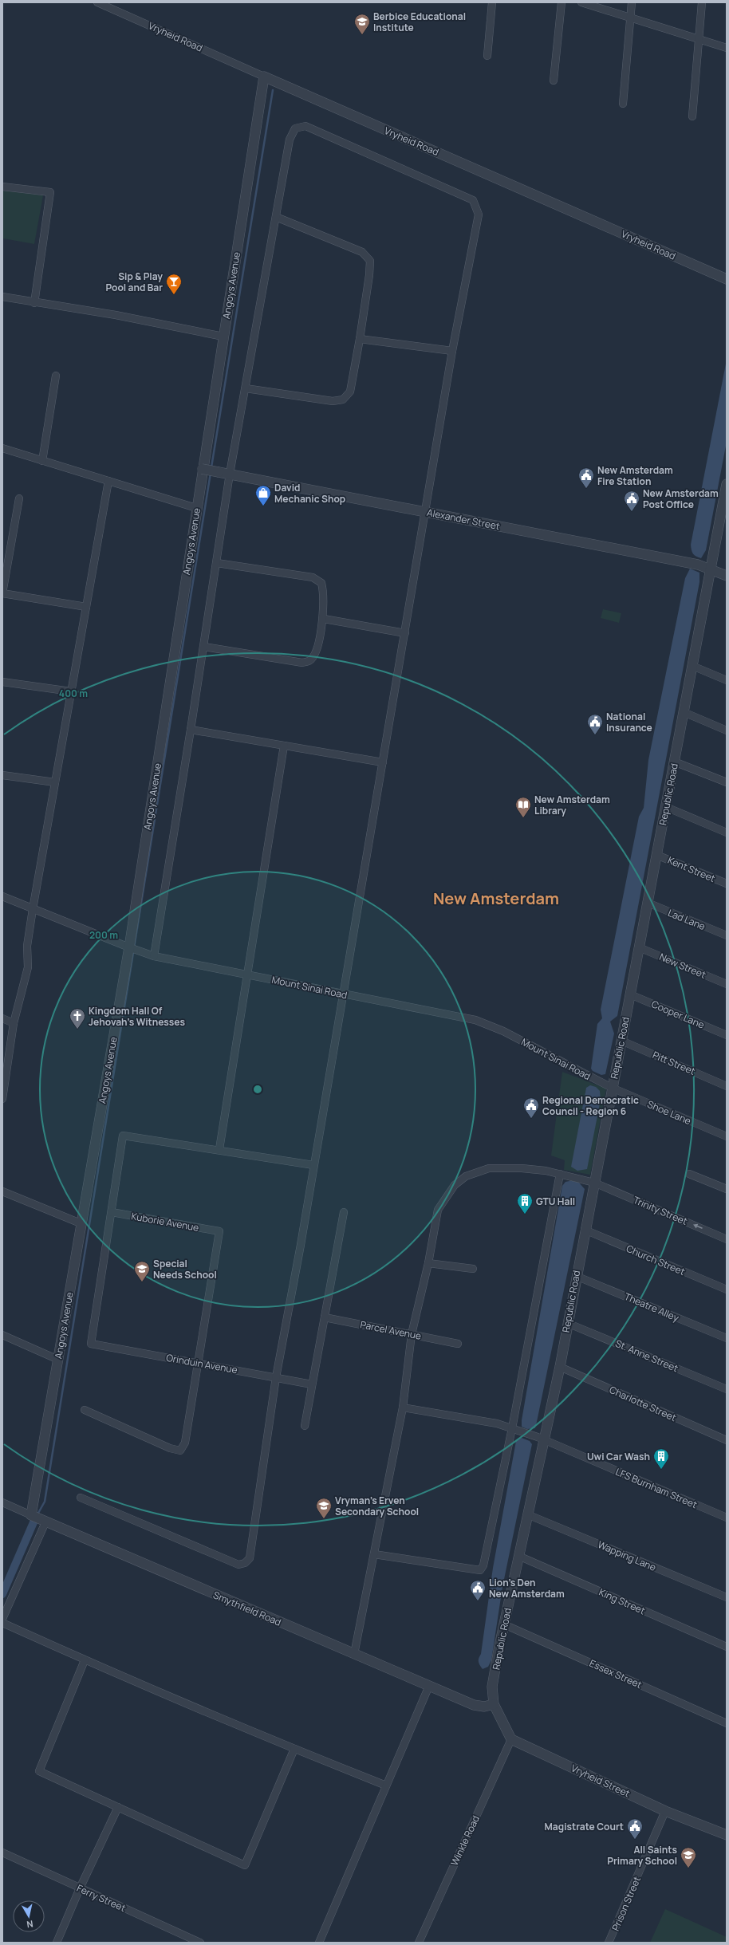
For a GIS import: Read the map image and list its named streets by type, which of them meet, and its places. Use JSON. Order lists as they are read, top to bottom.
{
  "streets": {
    "street": [
      "Vryheid Road",
      "Angoys Avenue",
      "Alexander Street",
      "Republic Road",
      "Kent Street",
      "Lad Lane",
      "New Street",
      "Mount Sinai Road",
      "Cooper Lane",
      "Pitt Street",
      "Shoe Lane",
      "Trinity Street",
      "Kuborie Avenue",
      "Church Street",
      "Theatre Alley",
      "Parcel Avenue",
      "St. Anne Street",
      "Orinduin Avenue",
      "Charlotte Street",
      "LFS Burnham Street",
      "Wapping Lane",
      "King Street",
      "Smythfield Road",
      "Essex Street",
      "Vryheid Street",
      "Winkle Road",
      "Ferry Street",
      "Prison Street"
    ]
  },
  "crossings": [
    ["Vryheid Road", "Angoys Avenue"],
    ["Angoys Avenue", "Alexander Street"],
    ["Angoys Avenue", "Mount Sinai Road"],
    ["Angoys Avenue", "Smythfield Road"],
    ["Alexander Street", "Republic Road"],
    ["Republic Road", "Kent Street"],
    ["Republic Road", "Lad Lane"],
    ["Republic Road", "New Street"],
    ["Republic Road", "Mount Sinai Road"],
    ["Republic Road", "Cooper Lane"],
    ["Republic Road", "Pitt Street"],
    ["Republic Road", "Shoe Lane"],
    ["Republic Road", "Trinity Street"],
    ["Republic Road", "Church Street"],
    ["Republic Road", "Theatre Alley"],
    ["Republic Road", "St. Anne Street"],
    ["Republic Road", "Charlotte Street"],
    ["Republic Road", "LFS Burnham Street"],
    ["Republic Road", "Wapping Lane"],
    ["Republic Road", "King Street"],
    ["Republic Road", "Smythfield Road"],
    ["Republic Road", "Essex Street"],
    ["Mount Sinai Road", "Shoe Lane"],
    ["Trinity Street", "Parcel Avenue"],
    ["Trinity Street", "LFS Burnham Street"],
    ["Trinity Street", "Smythfield Road"],
    ["Kuborie Avenue", "Orinduin Avenue"],
    ["Vryheid Street", "Winkle Road"],
    ["Vryheid Street", "Prison Street"]
  ],
  "districts": ["New Amsterdam"],
  "places": {
    "school or university": [
      "Berbice Educational Institute",
      "Special Needs School",
      "Vryman's Erven Secondary School",
      "All Saints Primary School"
    ],
    "bar": ["Sip & Play Pool and Bar"],
    "public building": [
      "New Amsterdam Fire Station",
      "New Amsterdam Post Office",
      "National Insurance",
      "Regional Democratic Council - Region 6",
      "Lion's Den New Amsterdam",
      "Magistrate Court"
    ],
    "shop": ["David Mechanic Shop"],
    "library": ["New Amsterdam Library"],
    "church": ["Kingdom Hall Of Jehovah’s Witnesses"],
    "building": ["GTU Hall", "Uwi Car Wash"]
  },
  "north": "bottom",
  "rings": ["400 m", "200 m"]
}
